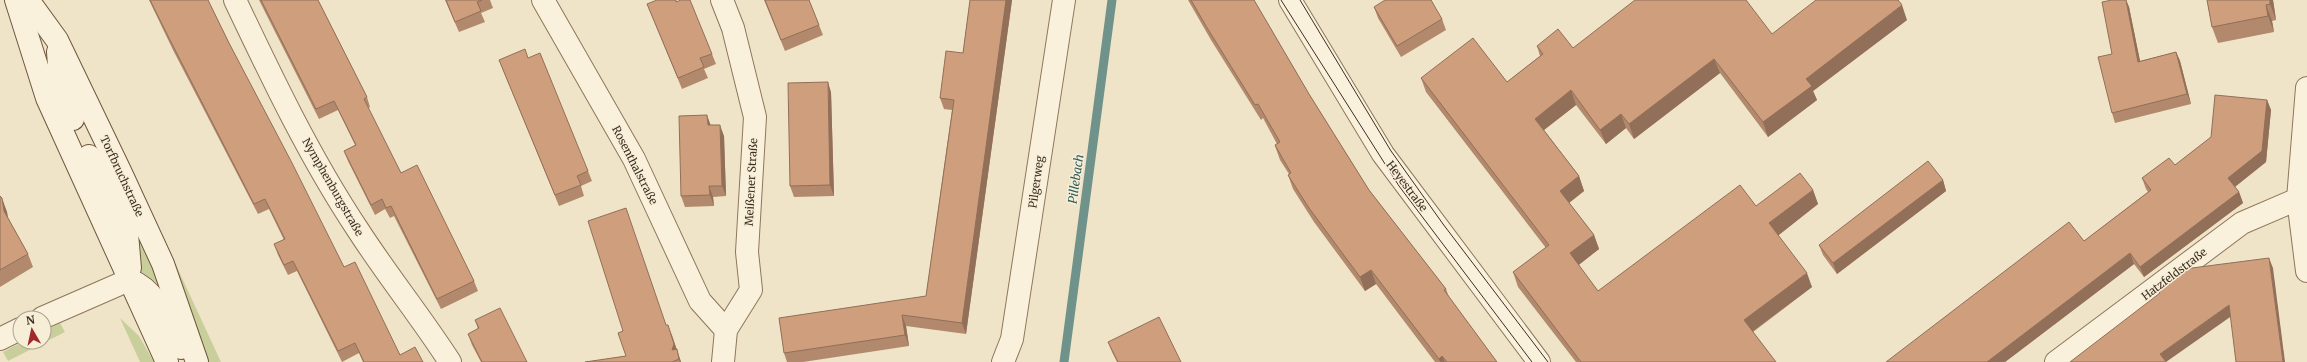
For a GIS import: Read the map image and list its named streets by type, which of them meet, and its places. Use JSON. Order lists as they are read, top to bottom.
{
  "streets": {
    "street": [
      "Rosenthalstraße",
      "Torfbruchstraße",
      "Meißener Straße",
      "Pilgerweg",
      "Heyestraße",
      "Nymphenburgstraße",
      "Hatzfeldstraße"
    ]
  },
  "crossings": [
    ["Rosenthalstraße", "Meißener Straße"]
  ],
  "water": ["Pillebach"],
  "north": "top"
}
